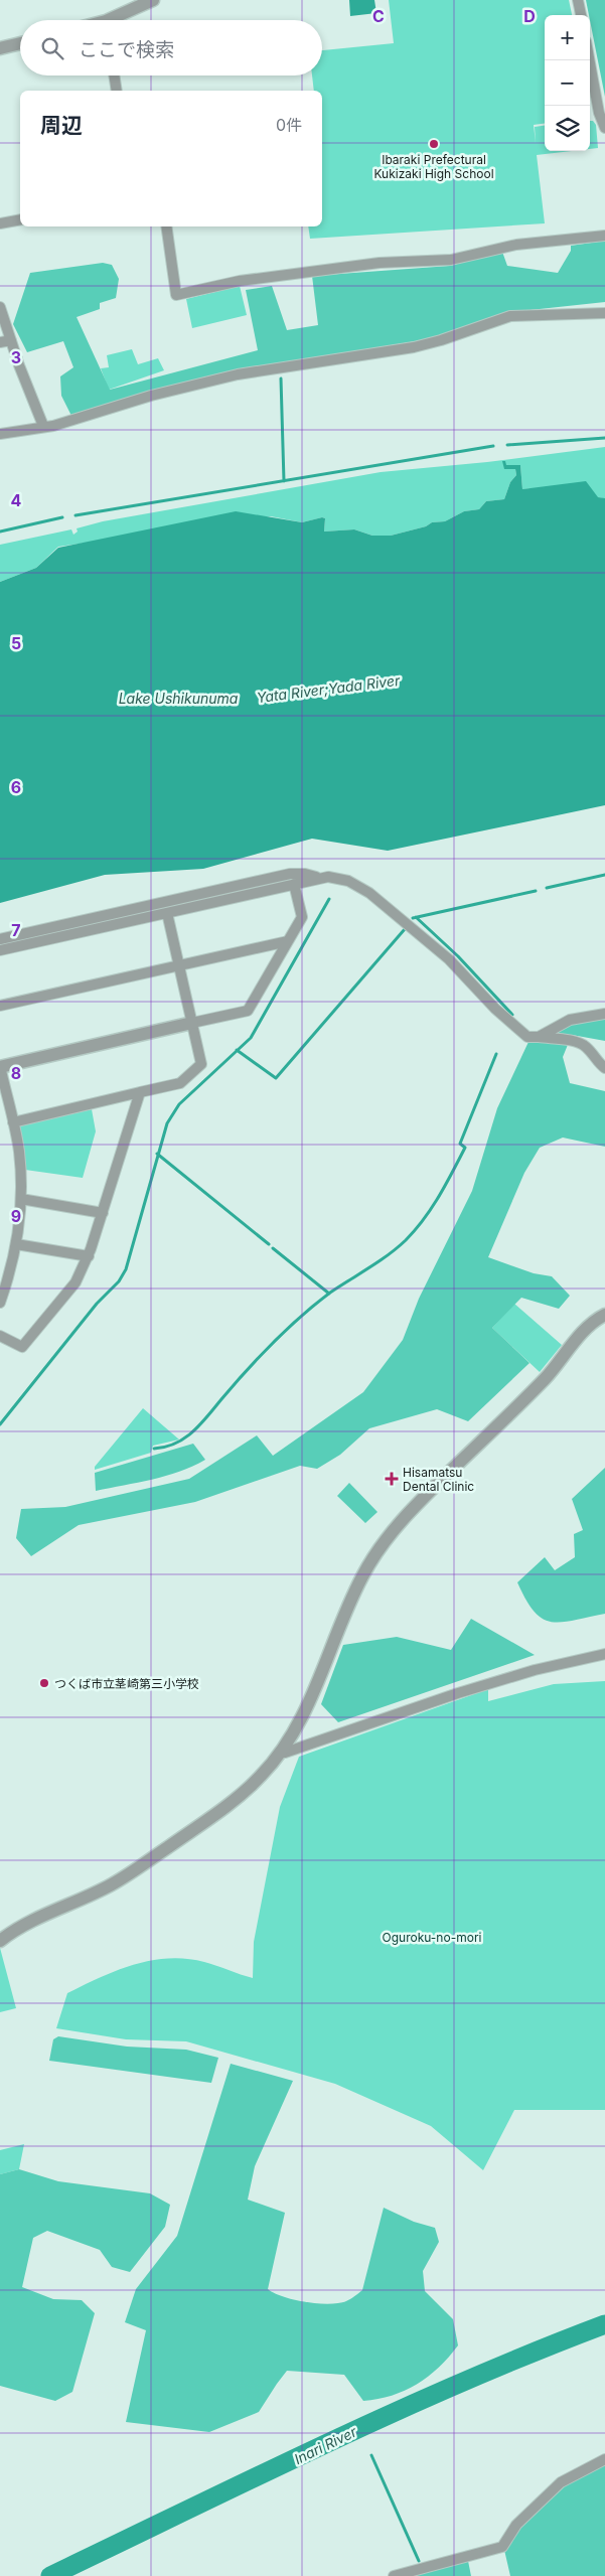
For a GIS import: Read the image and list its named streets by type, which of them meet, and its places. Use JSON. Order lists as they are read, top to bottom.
{
  "water": ["Yata River;Yada River", "Lake Ushikunuma", "Inari River"],
  "parks": ["Oguroku-no-mori"],
  "places": {
    "other": ["Ibaraki Prefectural Kukizaki High School", "つくば市立茎崎第三小学校"],
    "health": ["Hisamatsu Dental Clinic"]
  },
  "page": {
    "map_buttons": ["+", "−"],
    "search": "ここで検索",
    "heading": ["周辺", "0件"]
  },
  "grid": {
    "columns": ["C", "D"],
    "rows": [
      "3",
      "4",
      "5",
      "6",
      "7",
      "8",
      "9"
    ]
  }
}
